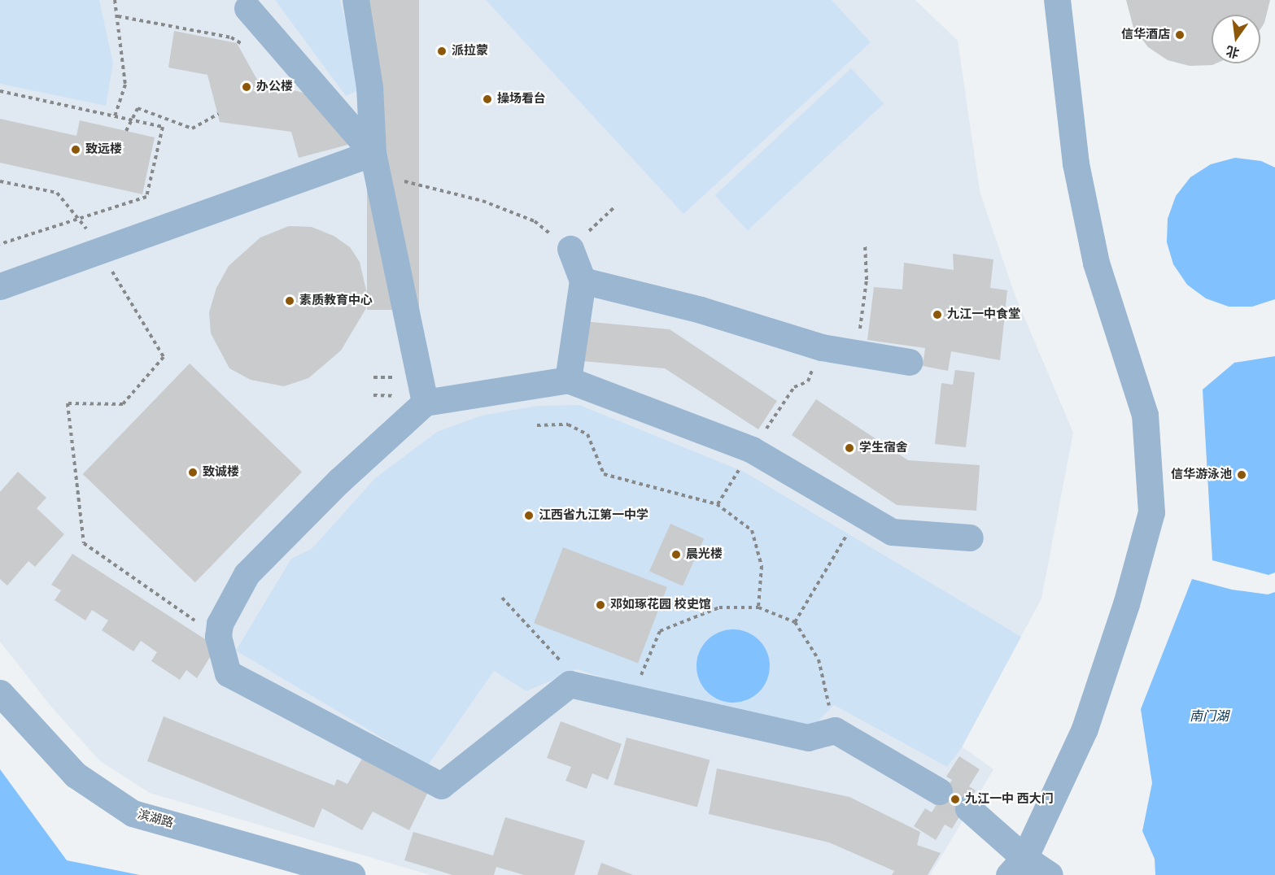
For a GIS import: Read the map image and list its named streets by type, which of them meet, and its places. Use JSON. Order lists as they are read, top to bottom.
{
  "streets": {
    "street": ["滨湖路"]
  },
  "water": ["南门湖"],
  "places": [
    "信华酒店",
    "派拉蒙",
    "办公楼",
    "操场看台",
    "致远楼",
    "素质教育中心",
    "九江一中食堂",
    "学生宿舍",
    "致诚楼",
    "信华游泳池",
    "江西省九江第一中学",
    "晨光楼",
    "邓如琢花园 校史馆",
    "九江一中 西大门"
  ],
  "north": "bottom"
}
